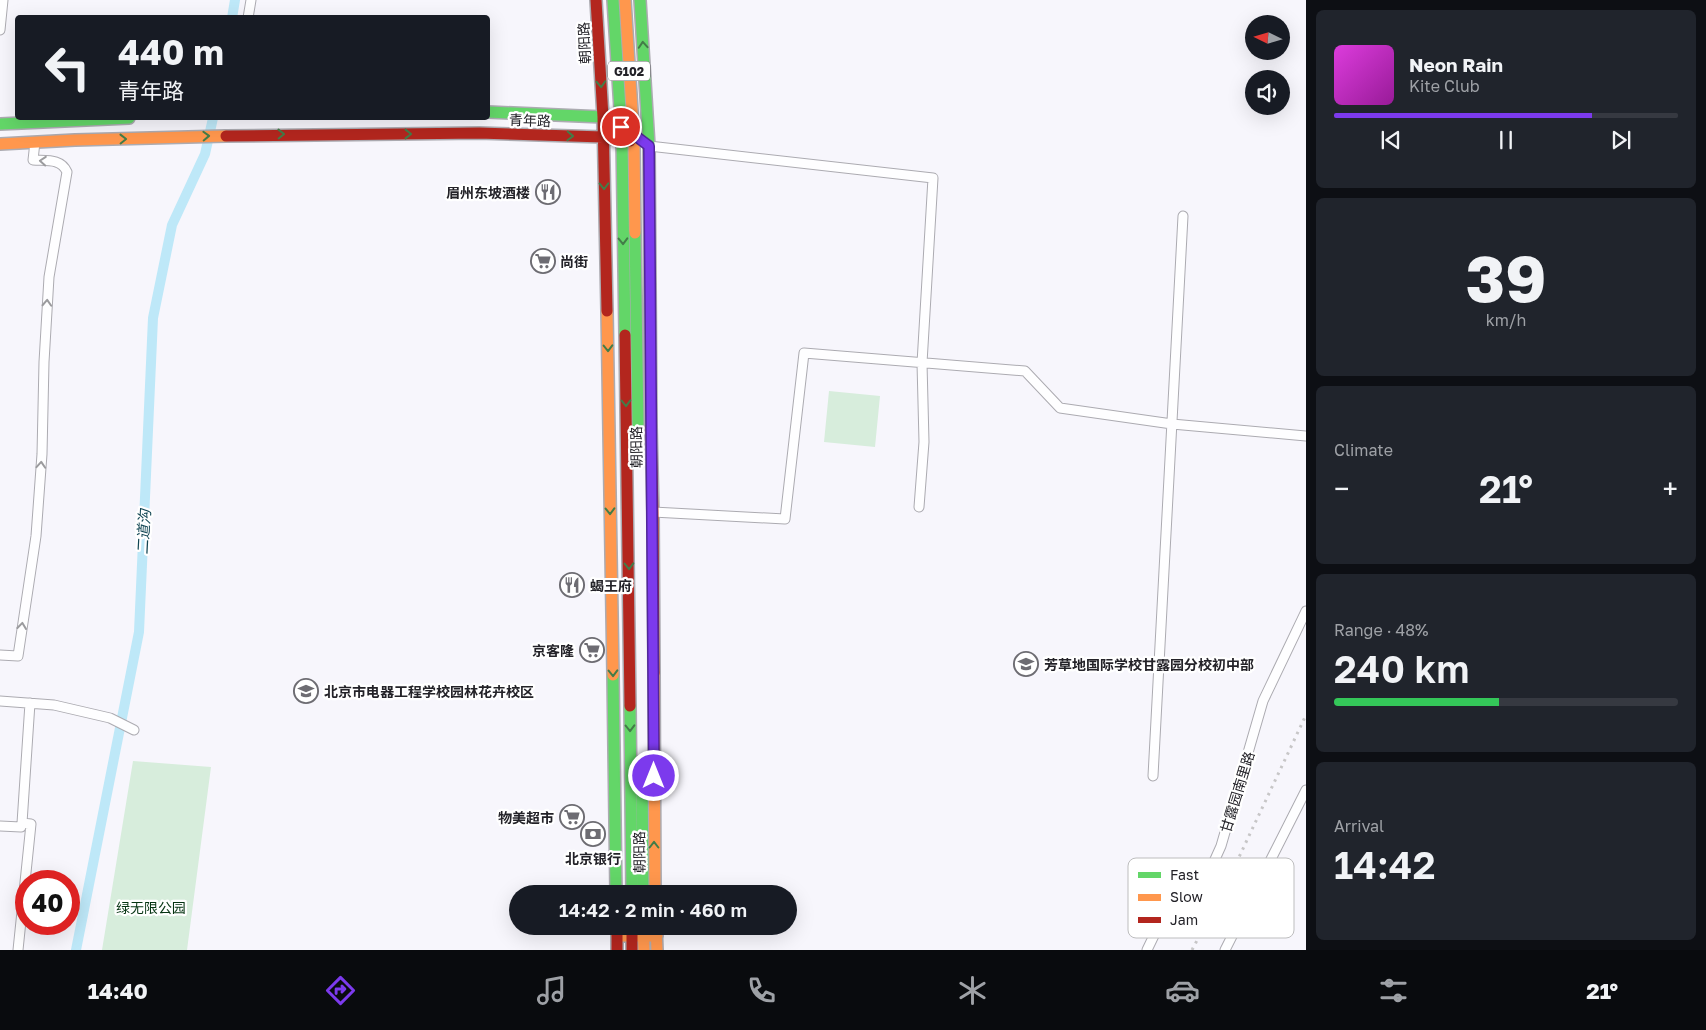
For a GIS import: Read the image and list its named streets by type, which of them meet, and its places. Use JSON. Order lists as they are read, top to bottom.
{
  "streets": {
    "main road": ["朝阳路", "G102", "青年路"],
    "street": ["甘露园南里路"]
  },
  "crossings": [
    ["朝阳路", "青年路"]
  ],
  "one_way": ["青年路"],
  "water": ["二道沟"],
  "parks": ["绿无限公园"],
  "places": {
    "restaurant": ["眉州东坡酒楼", "蝎王府"],
    "supermarket": ["尚街", "京客隆", "物美超市"],
    "school or university": ["芳草地国际学校甘露园分校初中部", "北京市电器工程学校园林花卉校区"],
    "bank": ["北京银行"]
  },
  "legend": ["Fast", "Slow", "Jam"],
  "north": "left",
  "page": {
    "turn": ["440 m", "青年路"],
    "song": ["Neon Rain", "Kite Club"],
    "tile": [
      ["39", "km/h"],
      "Climate",
      ["Range · 48%", "240 km"],
      ["Arrival", "14:42"]
    ],
    "heat": ["−", "21°", "+"],
    "limit": "40",
    "trip": "14:42 · 2 min · 460 m",
    "tabs": ["14:40", "21°"]
  }
}
